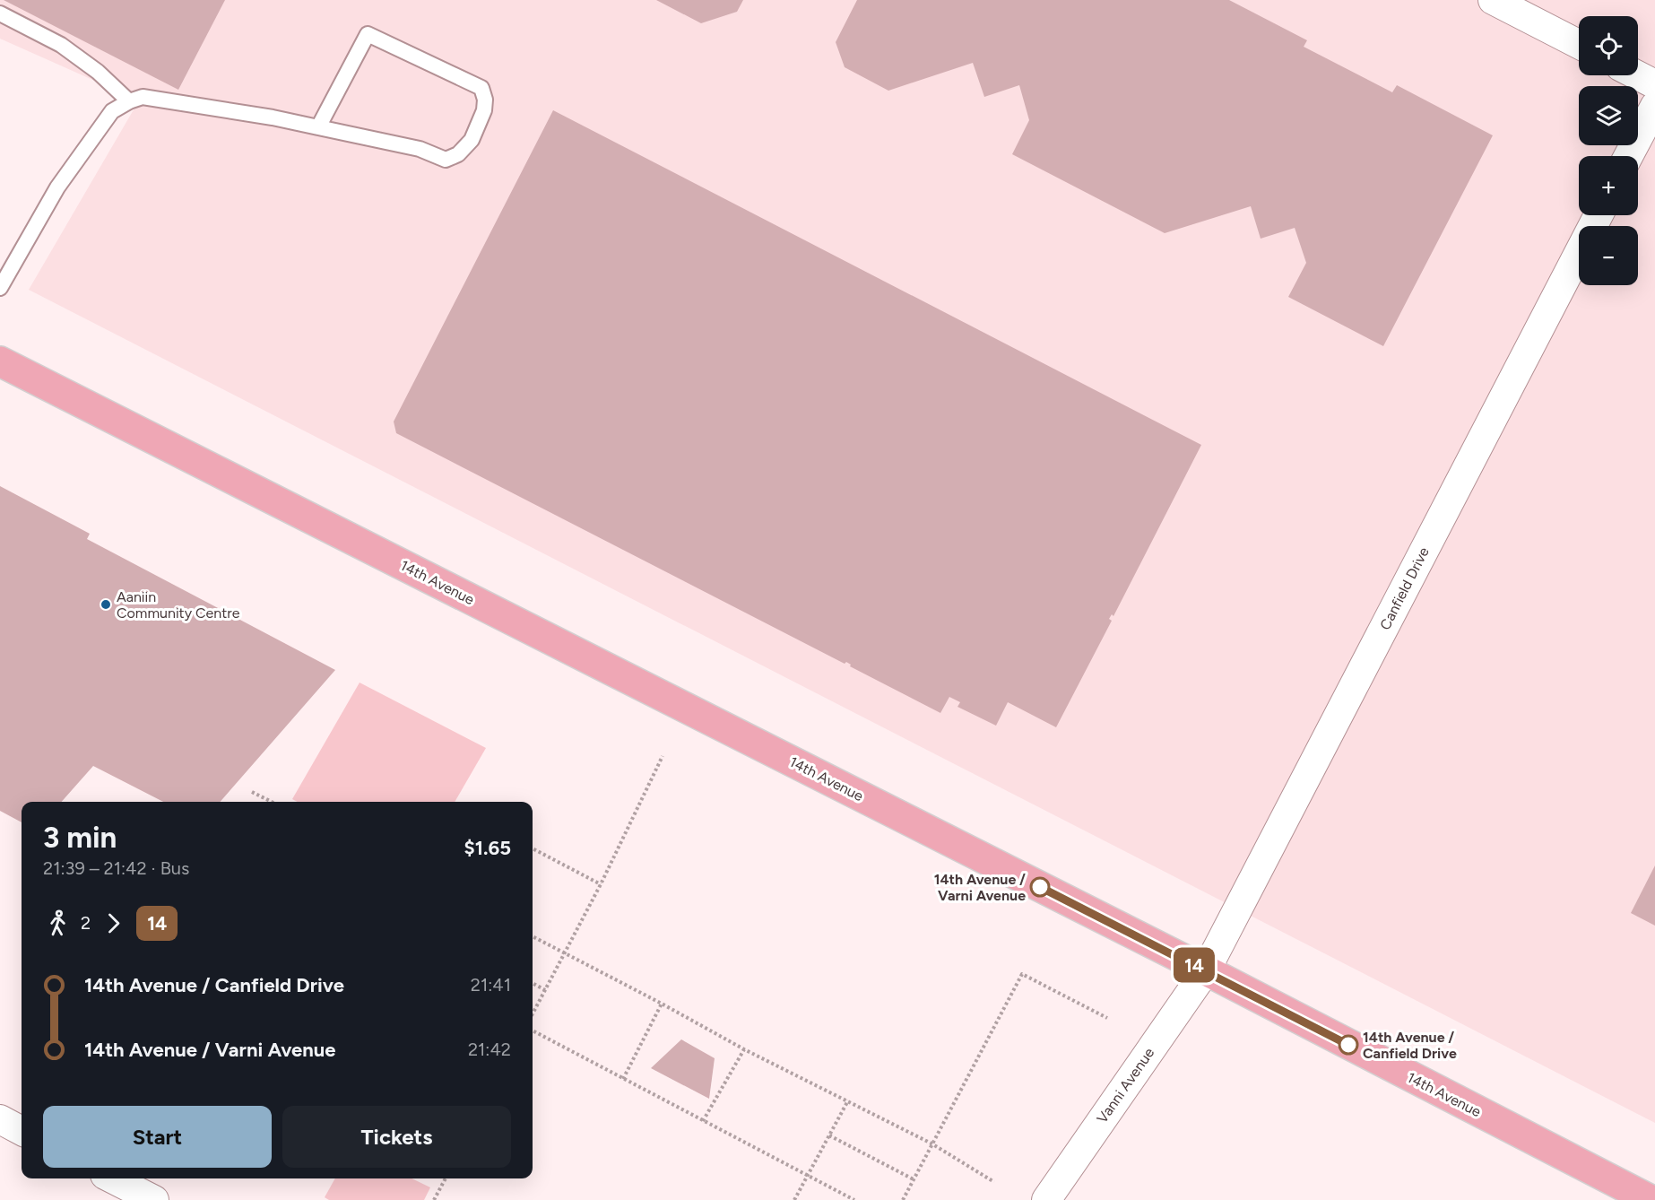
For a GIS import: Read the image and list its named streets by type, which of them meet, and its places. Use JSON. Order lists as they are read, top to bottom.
{
  "streets": {
    "main road": ["14th Avenue"],
    "street": ["Canfield Drive", "Vanni Avenue"]
  },
  "crossings": [
    ["14th Avenue", "Canfield Drive"],
    ["14th Avenue", "Vanni Avenue"],
    ["Canfield Drive", "Vanni Avenue"]
  ],
  "places": ["Aaniin Community Centre", "14th Avenue / Varni Avenue", "14th Avenue / Canfield Drive"],
  "lines": ["bus line 14"],
  "page": {
    "on_map": "14",
    "map_buttons": ["+", "−"],
    "heading": ["3 min", "21:39 – 21:42 · Bus", "$1.65"],
    "legs": ["2", "14"],
    "list": [
      {
        "name": "14th Avenue / Canfield Drive",
        "value": "21:41"
      },
      {
        "name": "14th Avenue / Varni Avenue",
        "value": "21:42"
      }
    ],
    "buttons": ["Start", "Tickets"]
  }
}
